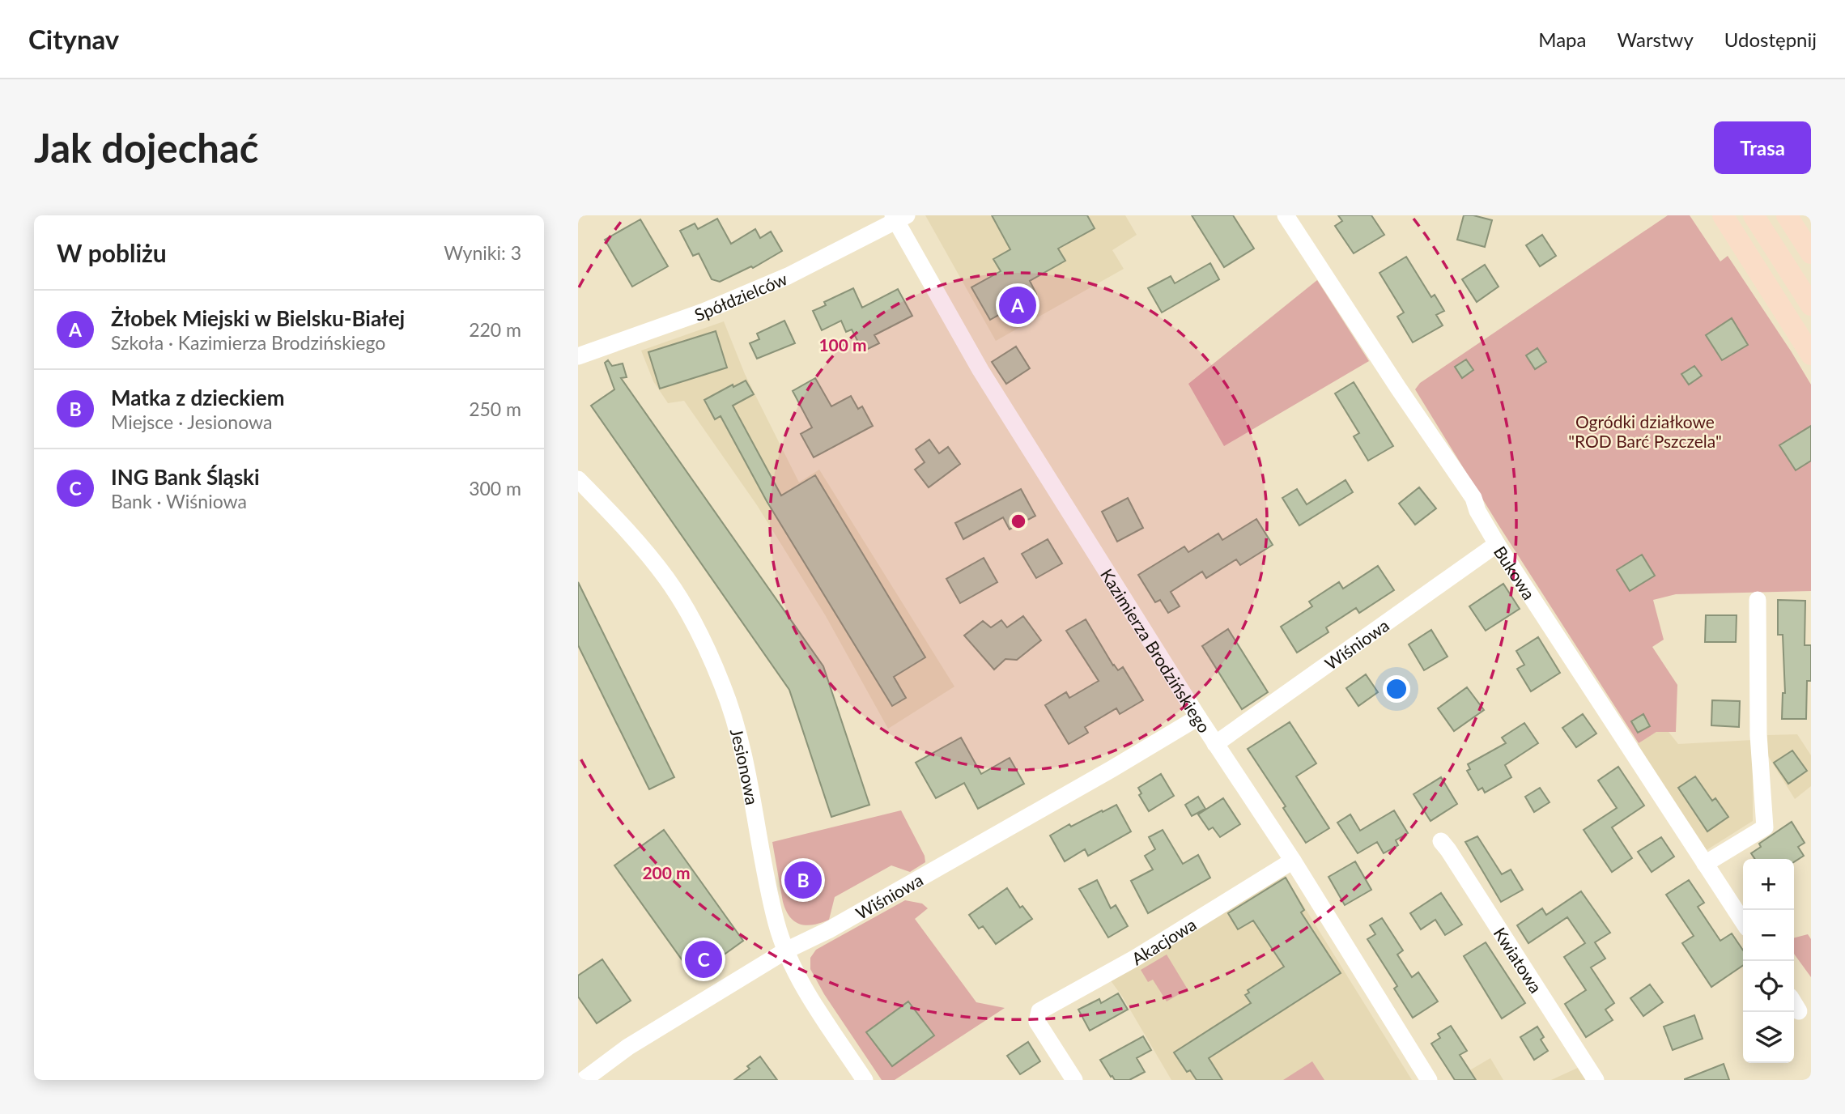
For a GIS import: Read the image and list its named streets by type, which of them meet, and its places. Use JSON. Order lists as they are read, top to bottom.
{
  "streets": {
    "street": [
      "Spółdzielców",
      "Bukowa",
      "Wiśniowa",
      "Kazimierza Brodzińskiego",
      "Jesionowa",
      "Akacjowa",
      "Kwiatowa"
    ]
  },
  "crossings": [
    ["Spółdzielców", "Kazimierza Brodzińskiego"],
    ["Bukowa", "Wiśniowa"],
    ["Wiśniowa", "Kazimierza Brodzińskiego"],
    ["Wiśniowa", "Jesionowa"],
    ["Kazimierza Brodzińskiego", "Akacjowa"]
  ],
  "parks": ["Ogródki działkowe \"ROD Barć Pszczela\""],
  "page": {
    "header": "Citynav",
    "nav": ["Mapa", "Warstwy", "Udostępnij"],
    "buttons": "Trasa",
    "title": "Jak dojechać",
    "heading": ["W pobliżu", "Wyniki: 3"],
    "pins": ["A", "B", "C"],
    "list": [
      {
        "mark": "A",
        "name": "Żłobek Miejski w Bielsku-Białej",
        "note": "Szkoła · Kazimierza Brodzińskiego",
        "value": "220 m"
      },
      {
        "mark": "B",
        "name": "Matka z dzieckiem",
        "note": "Miejsce · Jesionowa",
        "value": "250 m"
      },
      {
        "mark": "C",
        "name": "ING Bank Śląski",
        "note": "Bank · Wiśniowa",
        "value": "300 m"
      }
    ],
    "map_buttons": ["+", "−"]
  },
  "rings": ["100 m", "200 m"]
}
